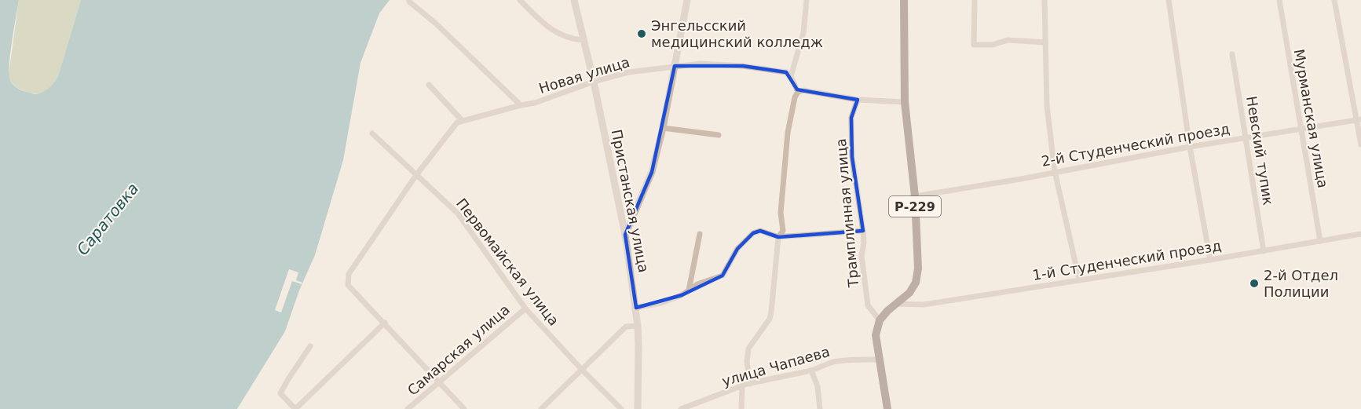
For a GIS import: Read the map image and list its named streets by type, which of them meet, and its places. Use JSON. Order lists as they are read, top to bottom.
{
  "streets": {
    "main road": ["Р-229"],
    "street": [
      "Новая улица",
      "Мурманская улица",
      "2-й Студенческий проезд",
      "Невский тупик",
      "Пристанская улица",
      "Трамплинная улица",
      "1-й Студенческий проезд",
      "Первомайская улица",
      "Самарская улица",
      "улица Чапаева"
    ]
  },
  "crossings": [
    ["Новая улица", "Пристанская улица"],
    ["Мурманская улица", "2-й Студенческий проезд"],
    ["Мурманская улица", "1-й Студенческий проезд"],
    ["2-й Студенческий проезд", "Невский тупик"],
    ["2-й Студенческий проезд", "Р-229"],
    ["Невский тупик", "1-й Студенческий проезд"],
    ["Р-229", "Трамплинная улица"],
    ["Р-229", "1-й Студенческий проезд"],
    ["Первомайская улица", "Самарская улица"]
  ],
  "water": ["Саратовка"],
  "places": ["Энгельсский медицинский колледж", "2-й Отдел Полиции"]
}
